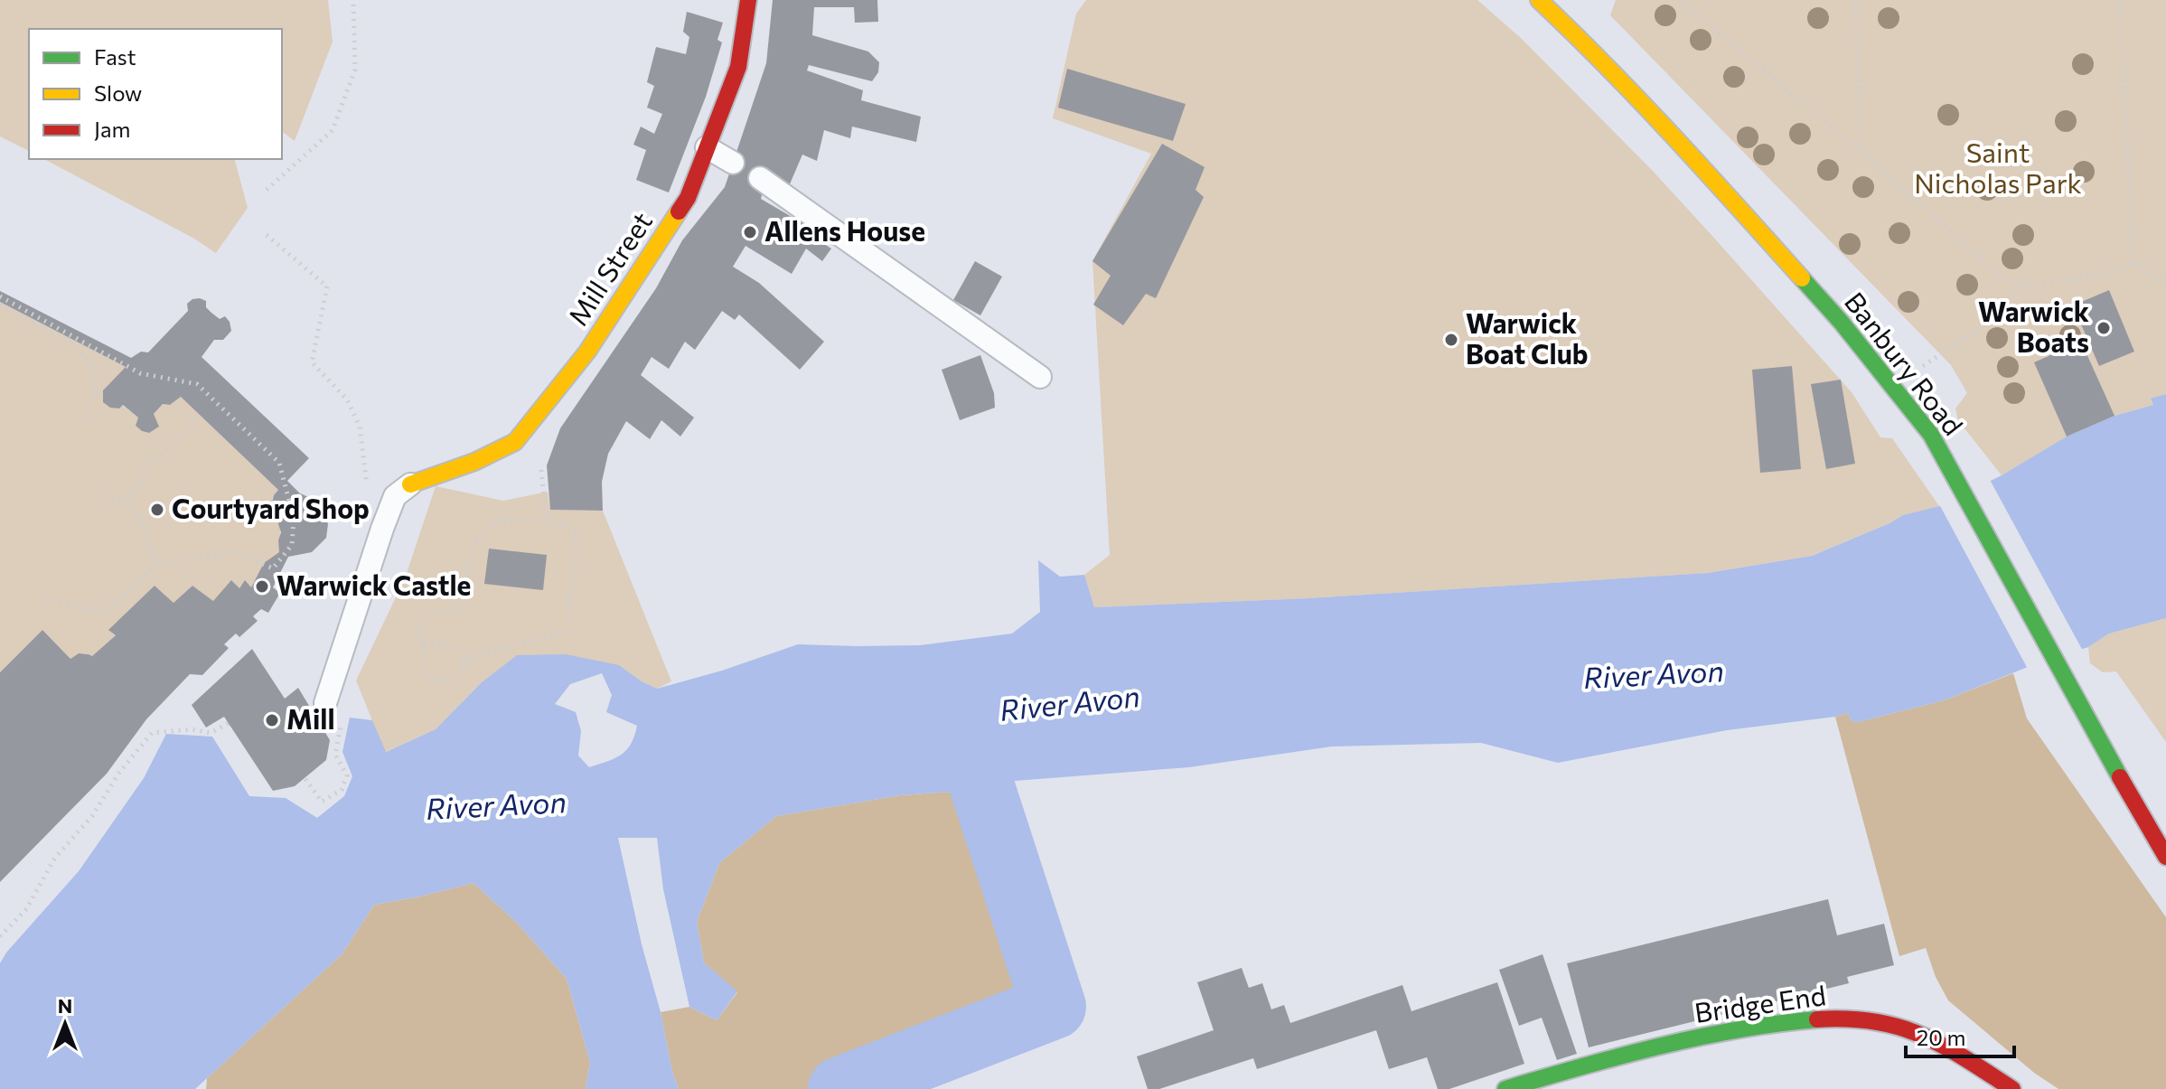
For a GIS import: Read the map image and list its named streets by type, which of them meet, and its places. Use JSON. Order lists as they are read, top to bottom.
{
  "streets": {
    "street": ["Mill Street", "Banbury Road", "Bridge End"]
  },
  "water": ["River Avon"],
  "parks": ["Saint Nicholas Park"],
  "places": [
    "Allens House",
    "Warwick Boats",
    "Warwick Boat Club",
    "Courtyard Shop",
    "Warwick Castle",
    "Mill"
  ],
  "legend": ["Fast", "Slow", "Jam"],
  "scale_bar": "20 m",
  "north": "top"
}
